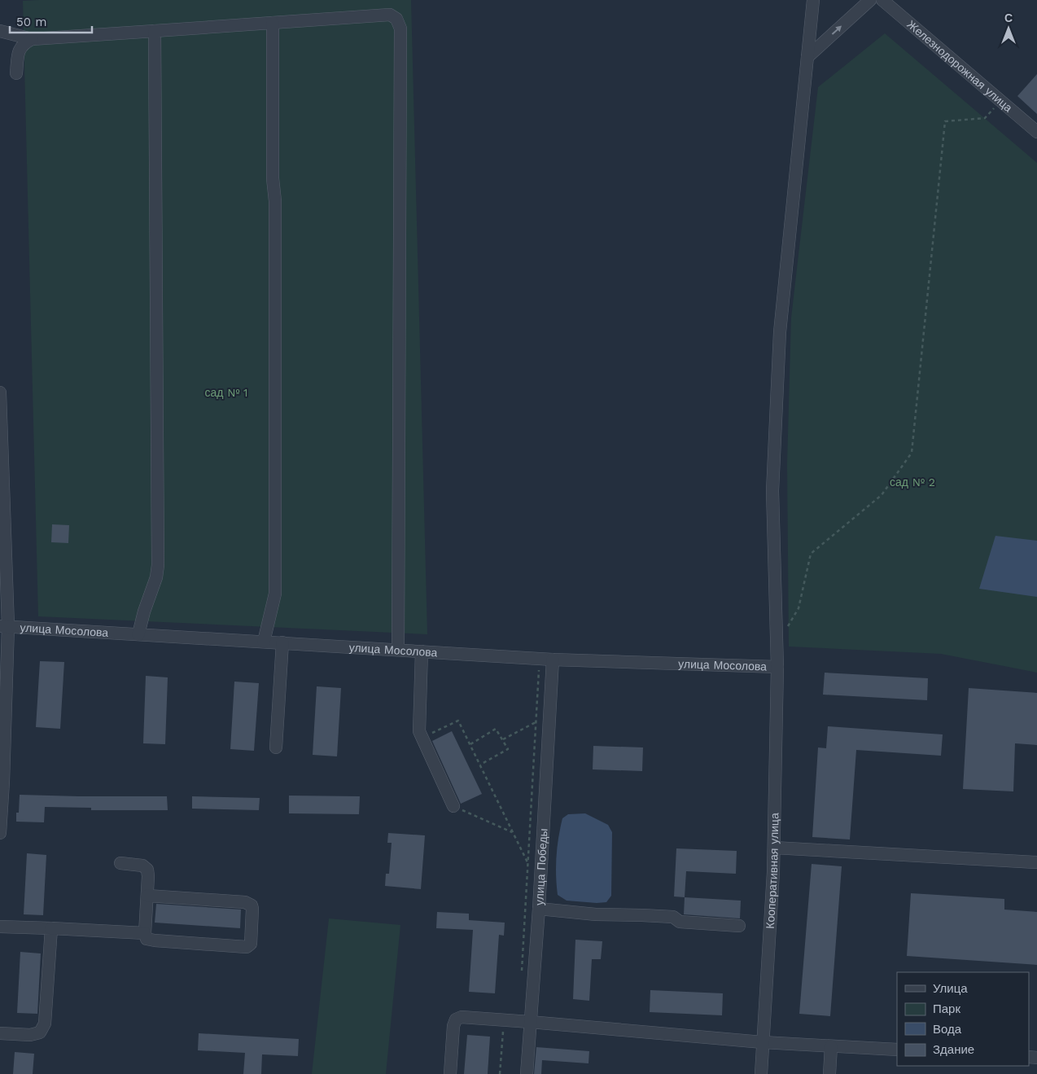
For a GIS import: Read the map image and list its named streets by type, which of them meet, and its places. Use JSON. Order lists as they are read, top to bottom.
{
  "streets": {
    "street": [
      "Железнодорожная улица",
      "улица Мосолова",
      "улица Победы",
      "Кооперативная улица"
    ]
  },
  "crossings": [
    ["улица Мосолова", "улица Победы"],
    ["улица Мосолова", "Кооперативная улица"]
  ],
  "parks": ["сад № 1", "сад № 2"],
  "legend": [
    "Улица",
    "Парк",
    "Вода",
    "Здание"
  ],
  "scale_bar": "50 m",
  "north": "top"
}
